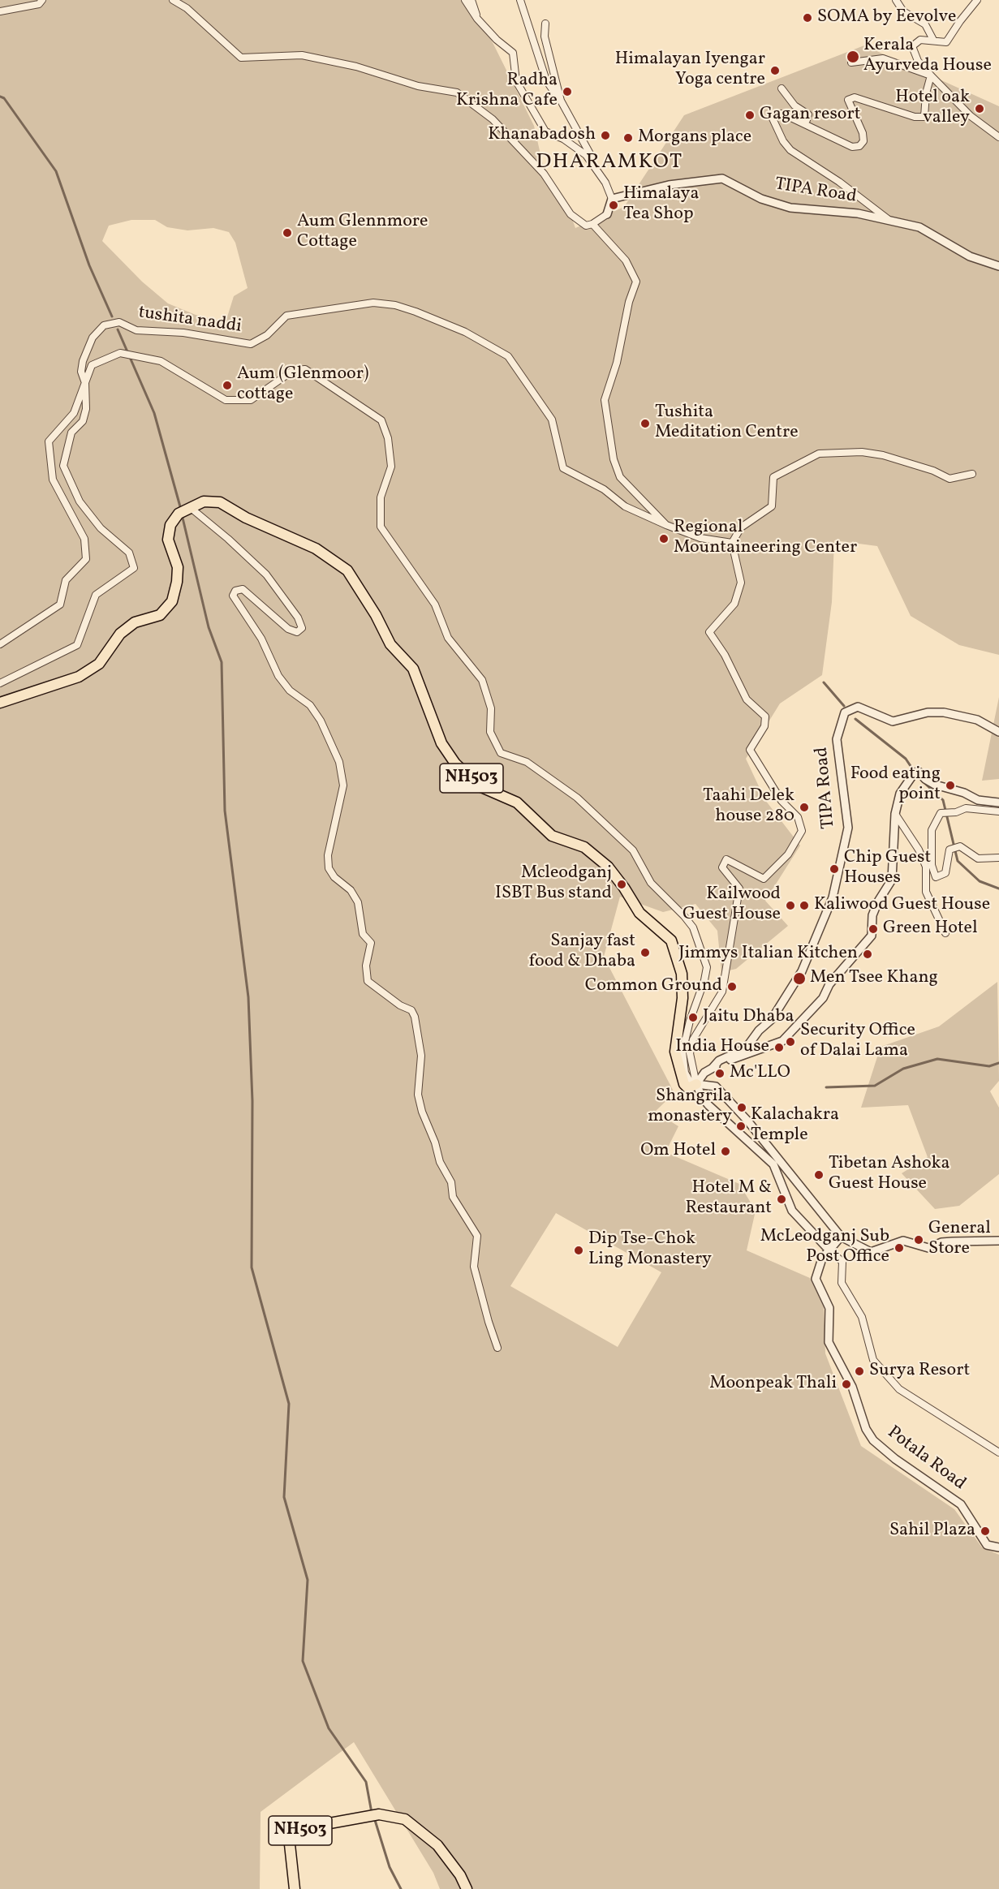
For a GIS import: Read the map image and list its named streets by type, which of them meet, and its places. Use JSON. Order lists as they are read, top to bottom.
{
  "streets": {
    "main road": ["NH503"],
    "street": ["TIPA Road", "tushita naddi", "Potala Road"]
  },
  "districts": ["DHARAMKOT"],
  "places": [
    "SOMA by Eevolve",
    "Kerala Ayurveda House",
    "Himalayan Iyengar Yoga centre",
    "Radha Krishna Cafe",
    "Hotel oak valley",
    "Gagan resort",
    "Khanabadosh",
    "Morgans place",
    "Himalaya Tea Shop",
    "Aum Glennmore Cottage",
    "Aum (Glenmoor) cottage",
    "Tushita Meditation Centre",
    "Regional Mountaineering Center",
    "Food eating point",
    "Taahi Delek house 280",
    "Chip Guest Houses",
    "Mcleodganj ISBT Bus stand",
    "Kailwood Guest House",
    "Kaliwood Guest House",
    "Green Hotel",
    "Sanjay fast food & Dhaba",
    "Jimmys Italian Kitchen",
    "Men Tsee Khang",
    "Common Ground",
    "Jaitu Dhaba",
    "Security Office of Dalai Lama",
    "India House",
    "Mc'LLO",
    "Shangrila monastery",
    "Kalachakra Temple",
    "Om Hotel",
    "Tibetan Ashoka Guest House",
    "Hotel M & Restaurant",
    "General Store",
    "McLeodganj Sub Post Office",
    "Dip Tse-Chok Ling Monastery",
    "Surya Resort",
    "Moonpeak Thali",
    "Sahil Plaza"
  ]
}
